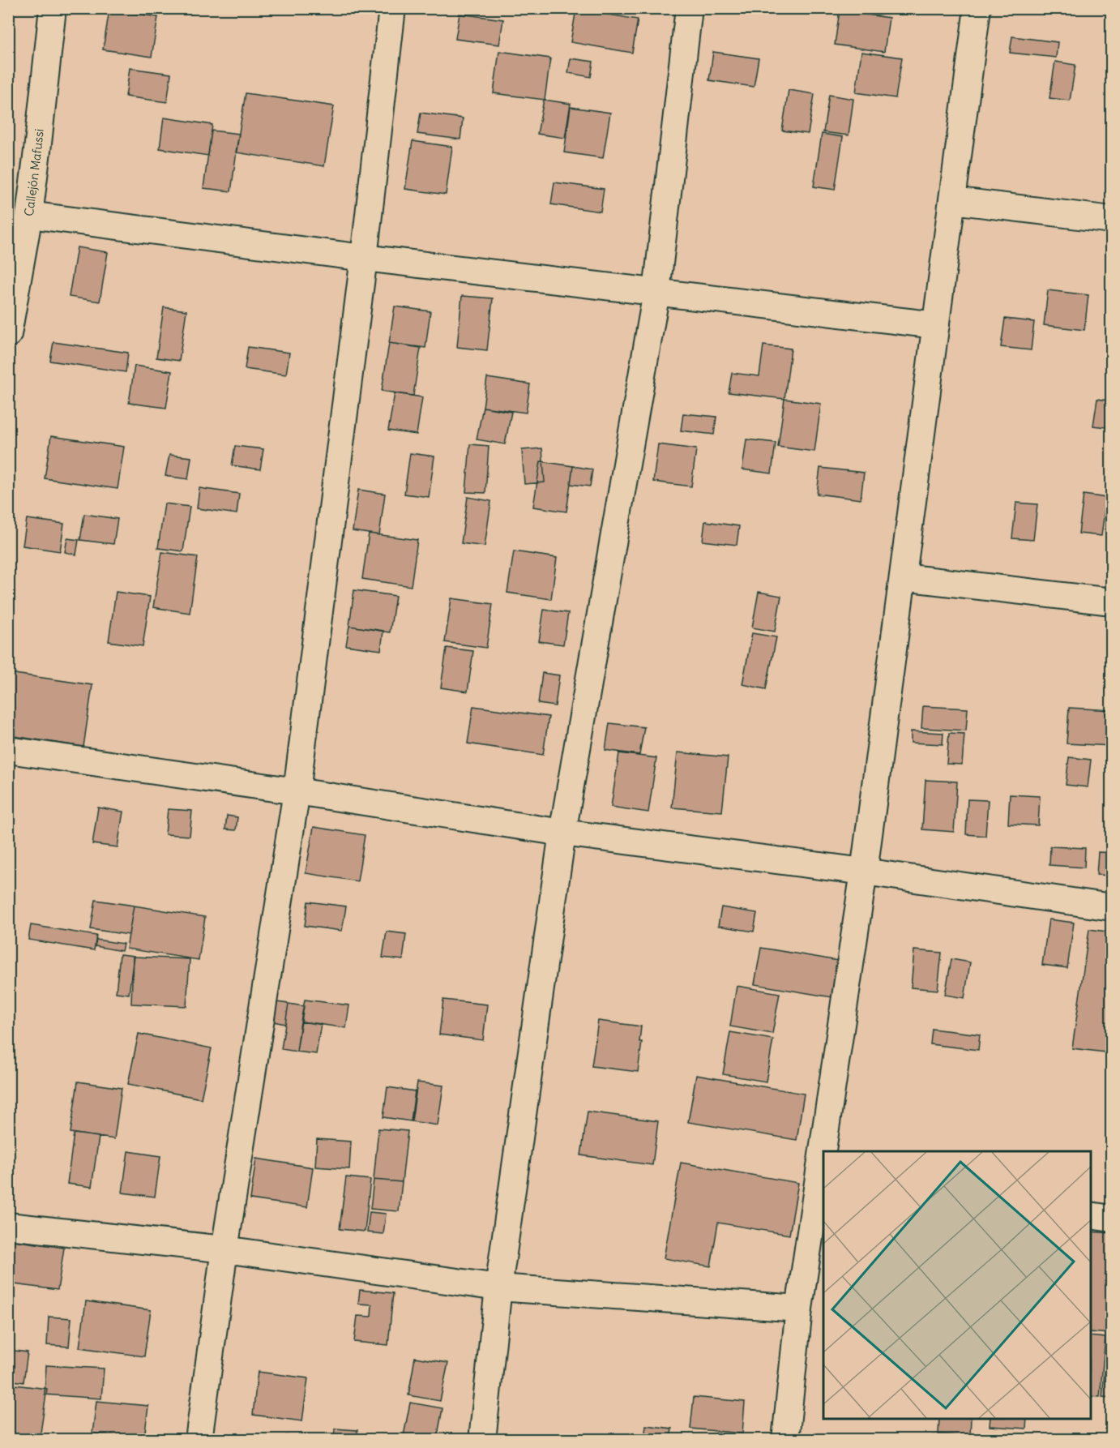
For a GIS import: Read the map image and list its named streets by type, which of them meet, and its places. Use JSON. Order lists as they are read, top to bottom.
{
  "streets": {
    "street": ["Callejón Mafussi"]
  }
}
